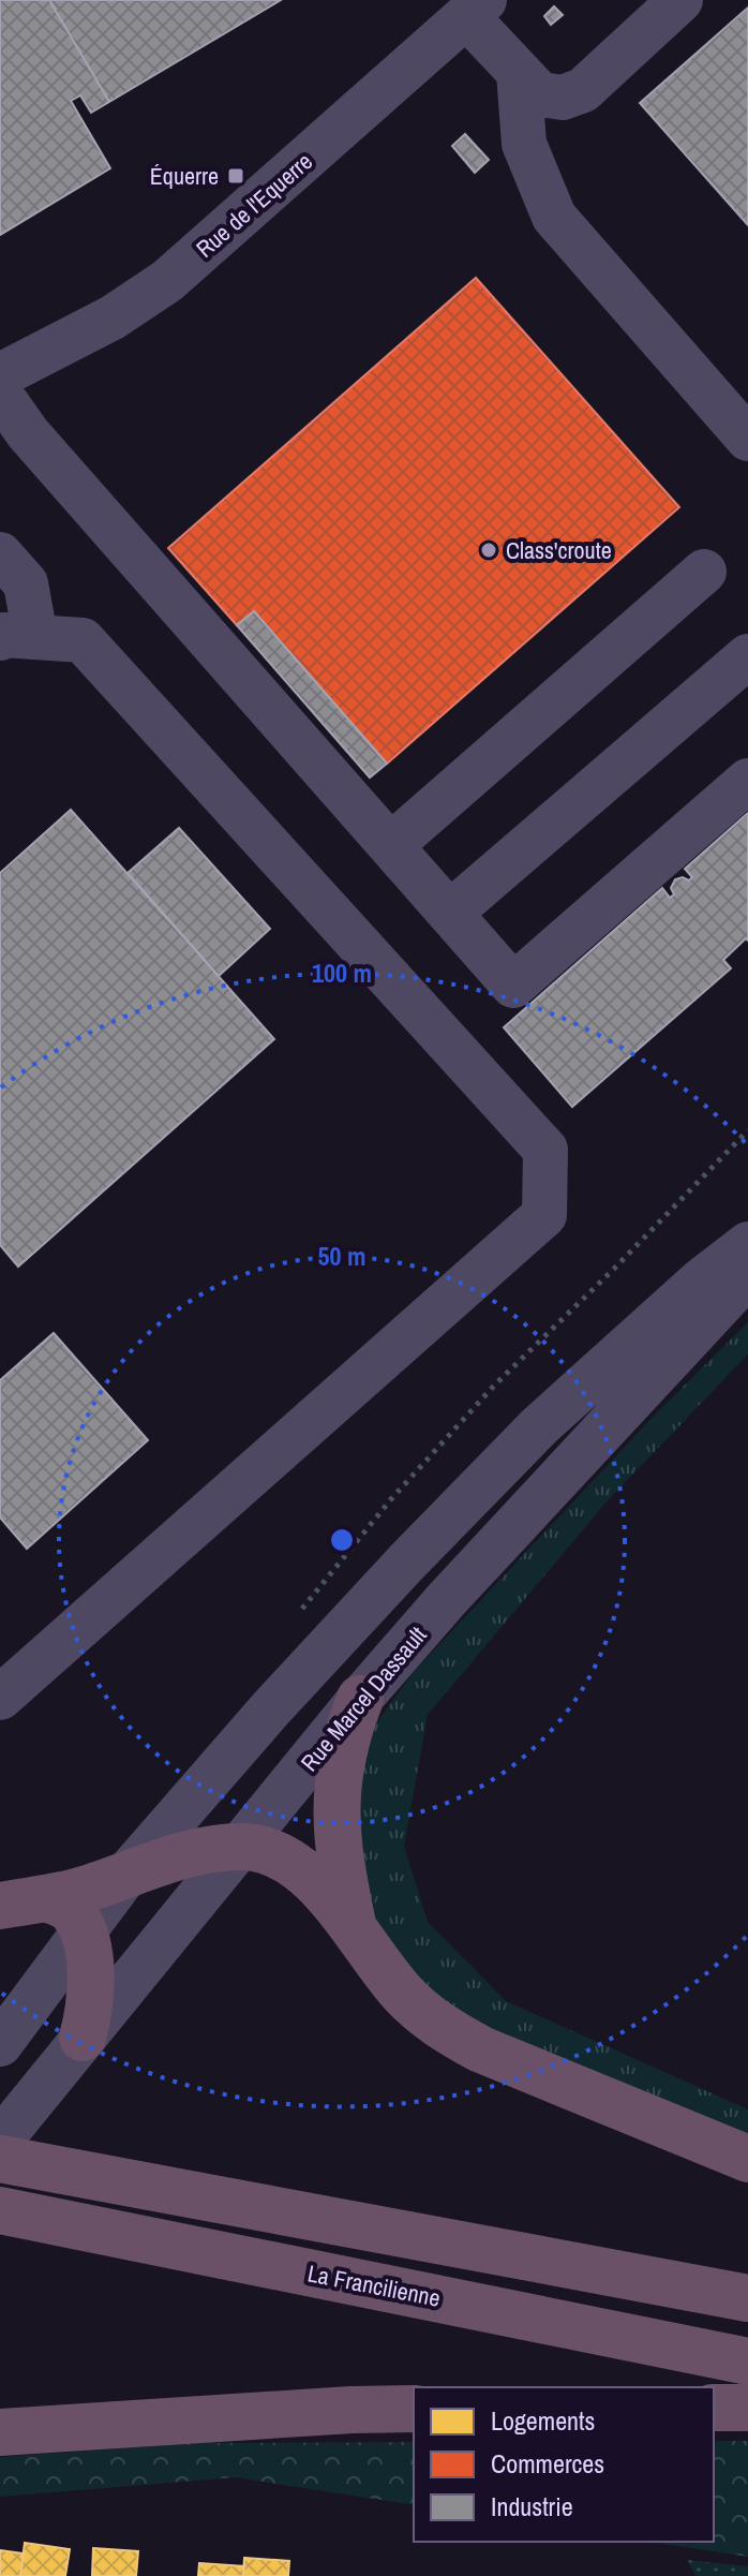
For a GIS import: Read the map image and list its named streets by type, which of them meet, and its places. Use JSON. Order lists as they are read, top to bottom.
{
  "streets": {
    "highway": ["La Francilienne"],
    "street": ["Rue de l'Equerre", "Rue Marcel Dassault"]
  },
  "places": {
    "transit": ["Équerre"],
    "other": ["Class'croute"]
  },
  "legend": ["Logements", "Commerces", "Industrie"],
  "rings": ["100 m", "50 m"]
}
